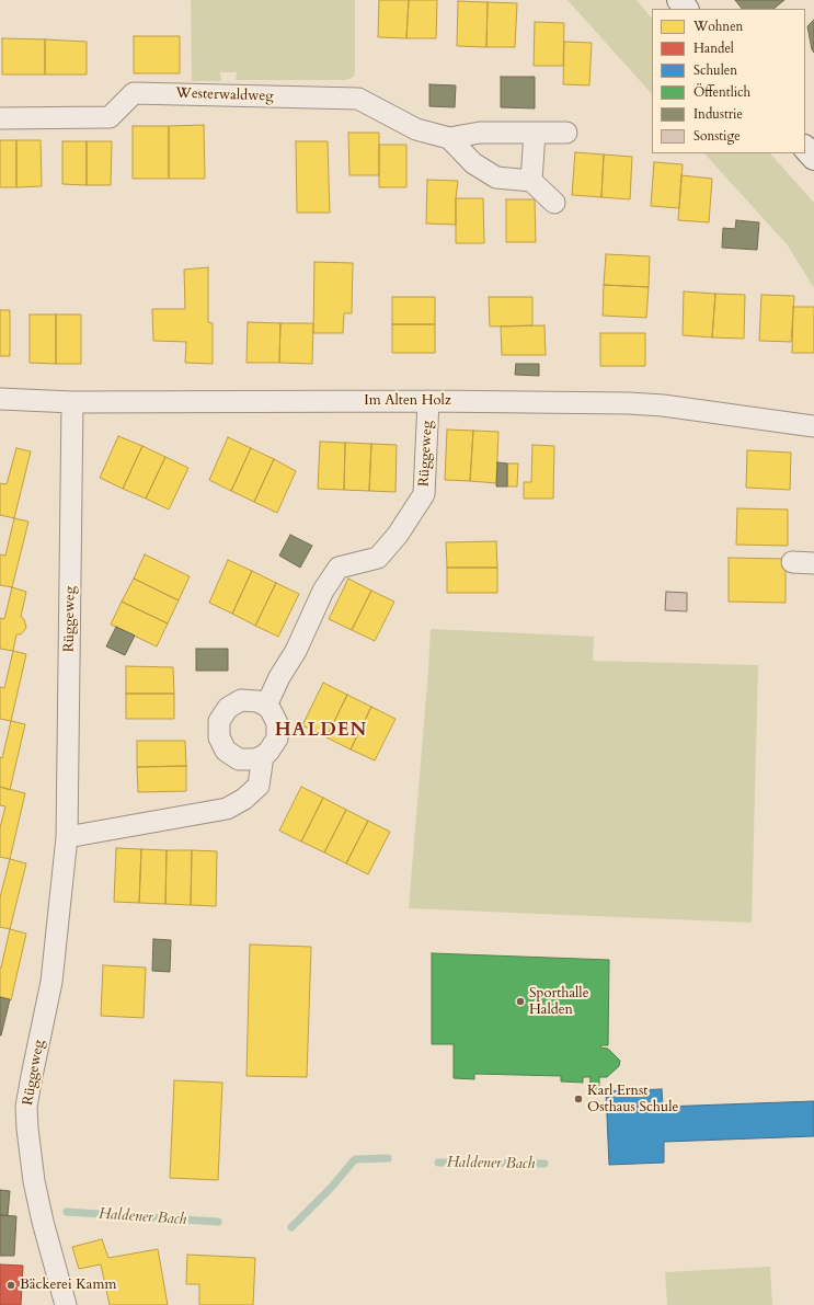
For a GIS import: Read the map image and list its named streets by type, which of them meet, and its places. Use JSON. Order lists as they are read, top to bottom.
{
  "streets": {
    "street": ["Westerwaldweg", "Im Alten Holz", "Rüggeweg"]
  },
  "crossings": [
    ["Im Alten Holz", "Rüggeweg"]
  ],
  "districts": ["HALDEN"],
  "water": ["Haldener Bach"],
  "places": ["Sporthalle Halden", "Karl Ernst Osthaus Schule", "Bäckerei Kamm"],
  "legend": [
    "Wohnen",
    "Handel",
    "Schulen",
    "Öffentlich",
    "Industrie",
    "Sonstige"
  ]
}
